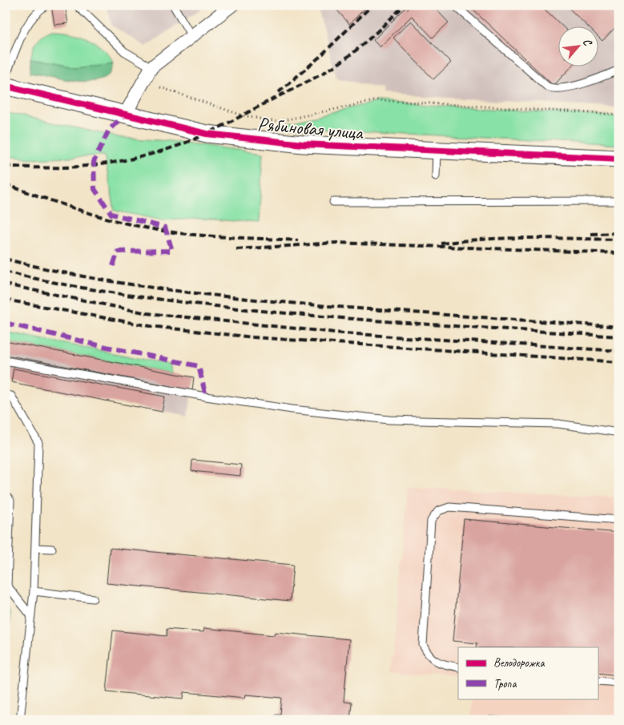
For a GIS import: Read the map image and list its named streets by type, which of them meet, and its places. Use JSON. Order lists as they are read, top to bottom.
{
  "streets": {
    "street": ["Рябиновая улица"]
  },
  "legend": ["Велодорожка", "Тропа"],
  "north": "top right"
}
